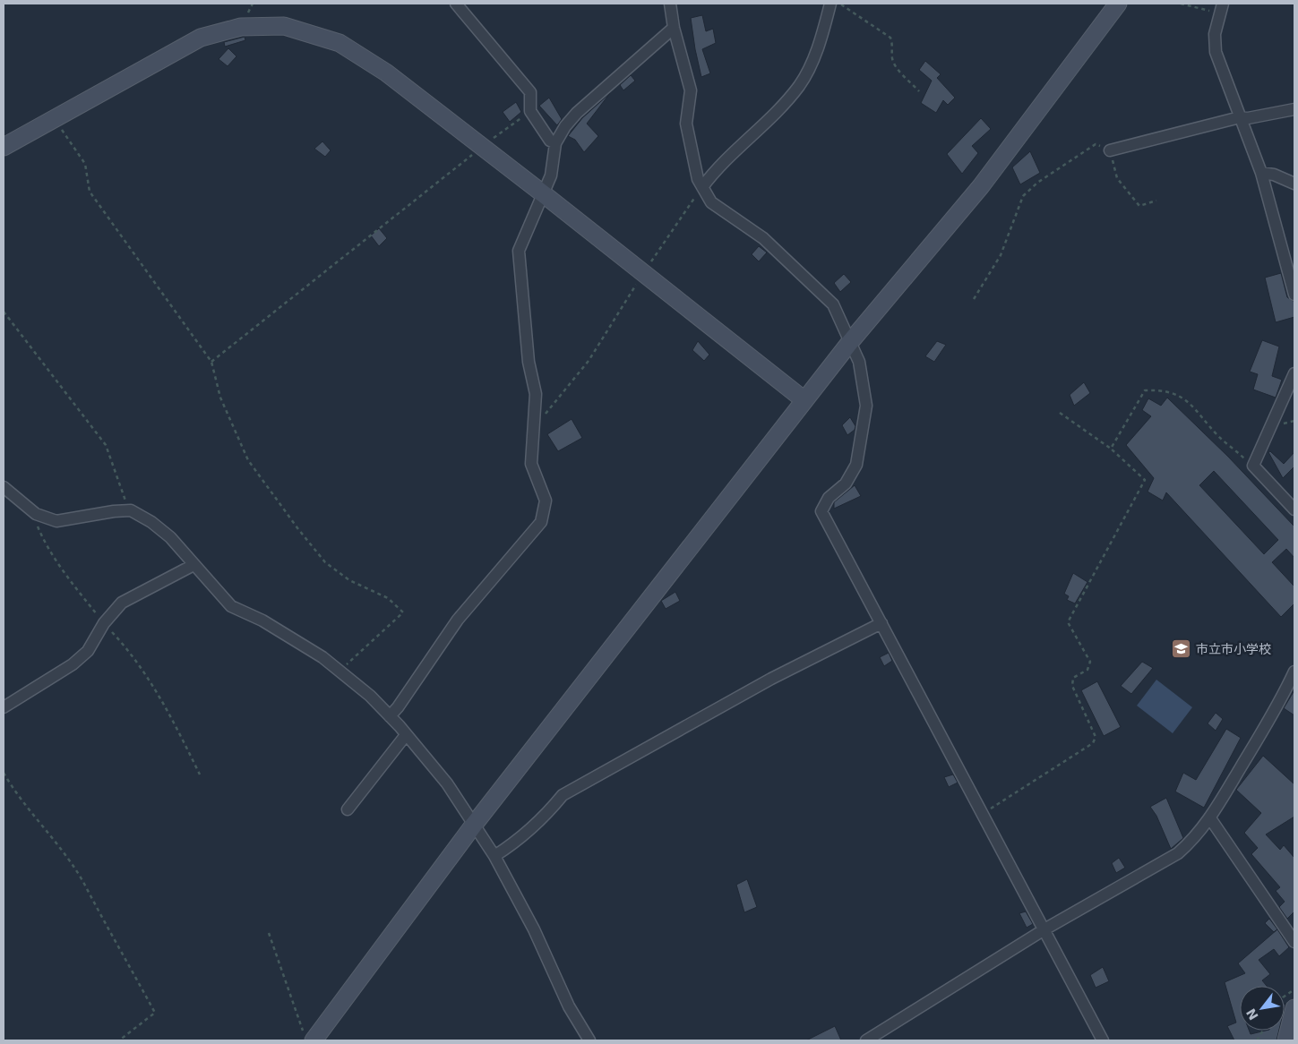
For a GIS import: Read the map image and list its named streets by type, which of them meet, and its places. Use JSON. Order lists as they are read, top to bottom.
{
  "places": {
    "school or university": ["市立市小学校"]
  },
  "north": "bottom left"
}
